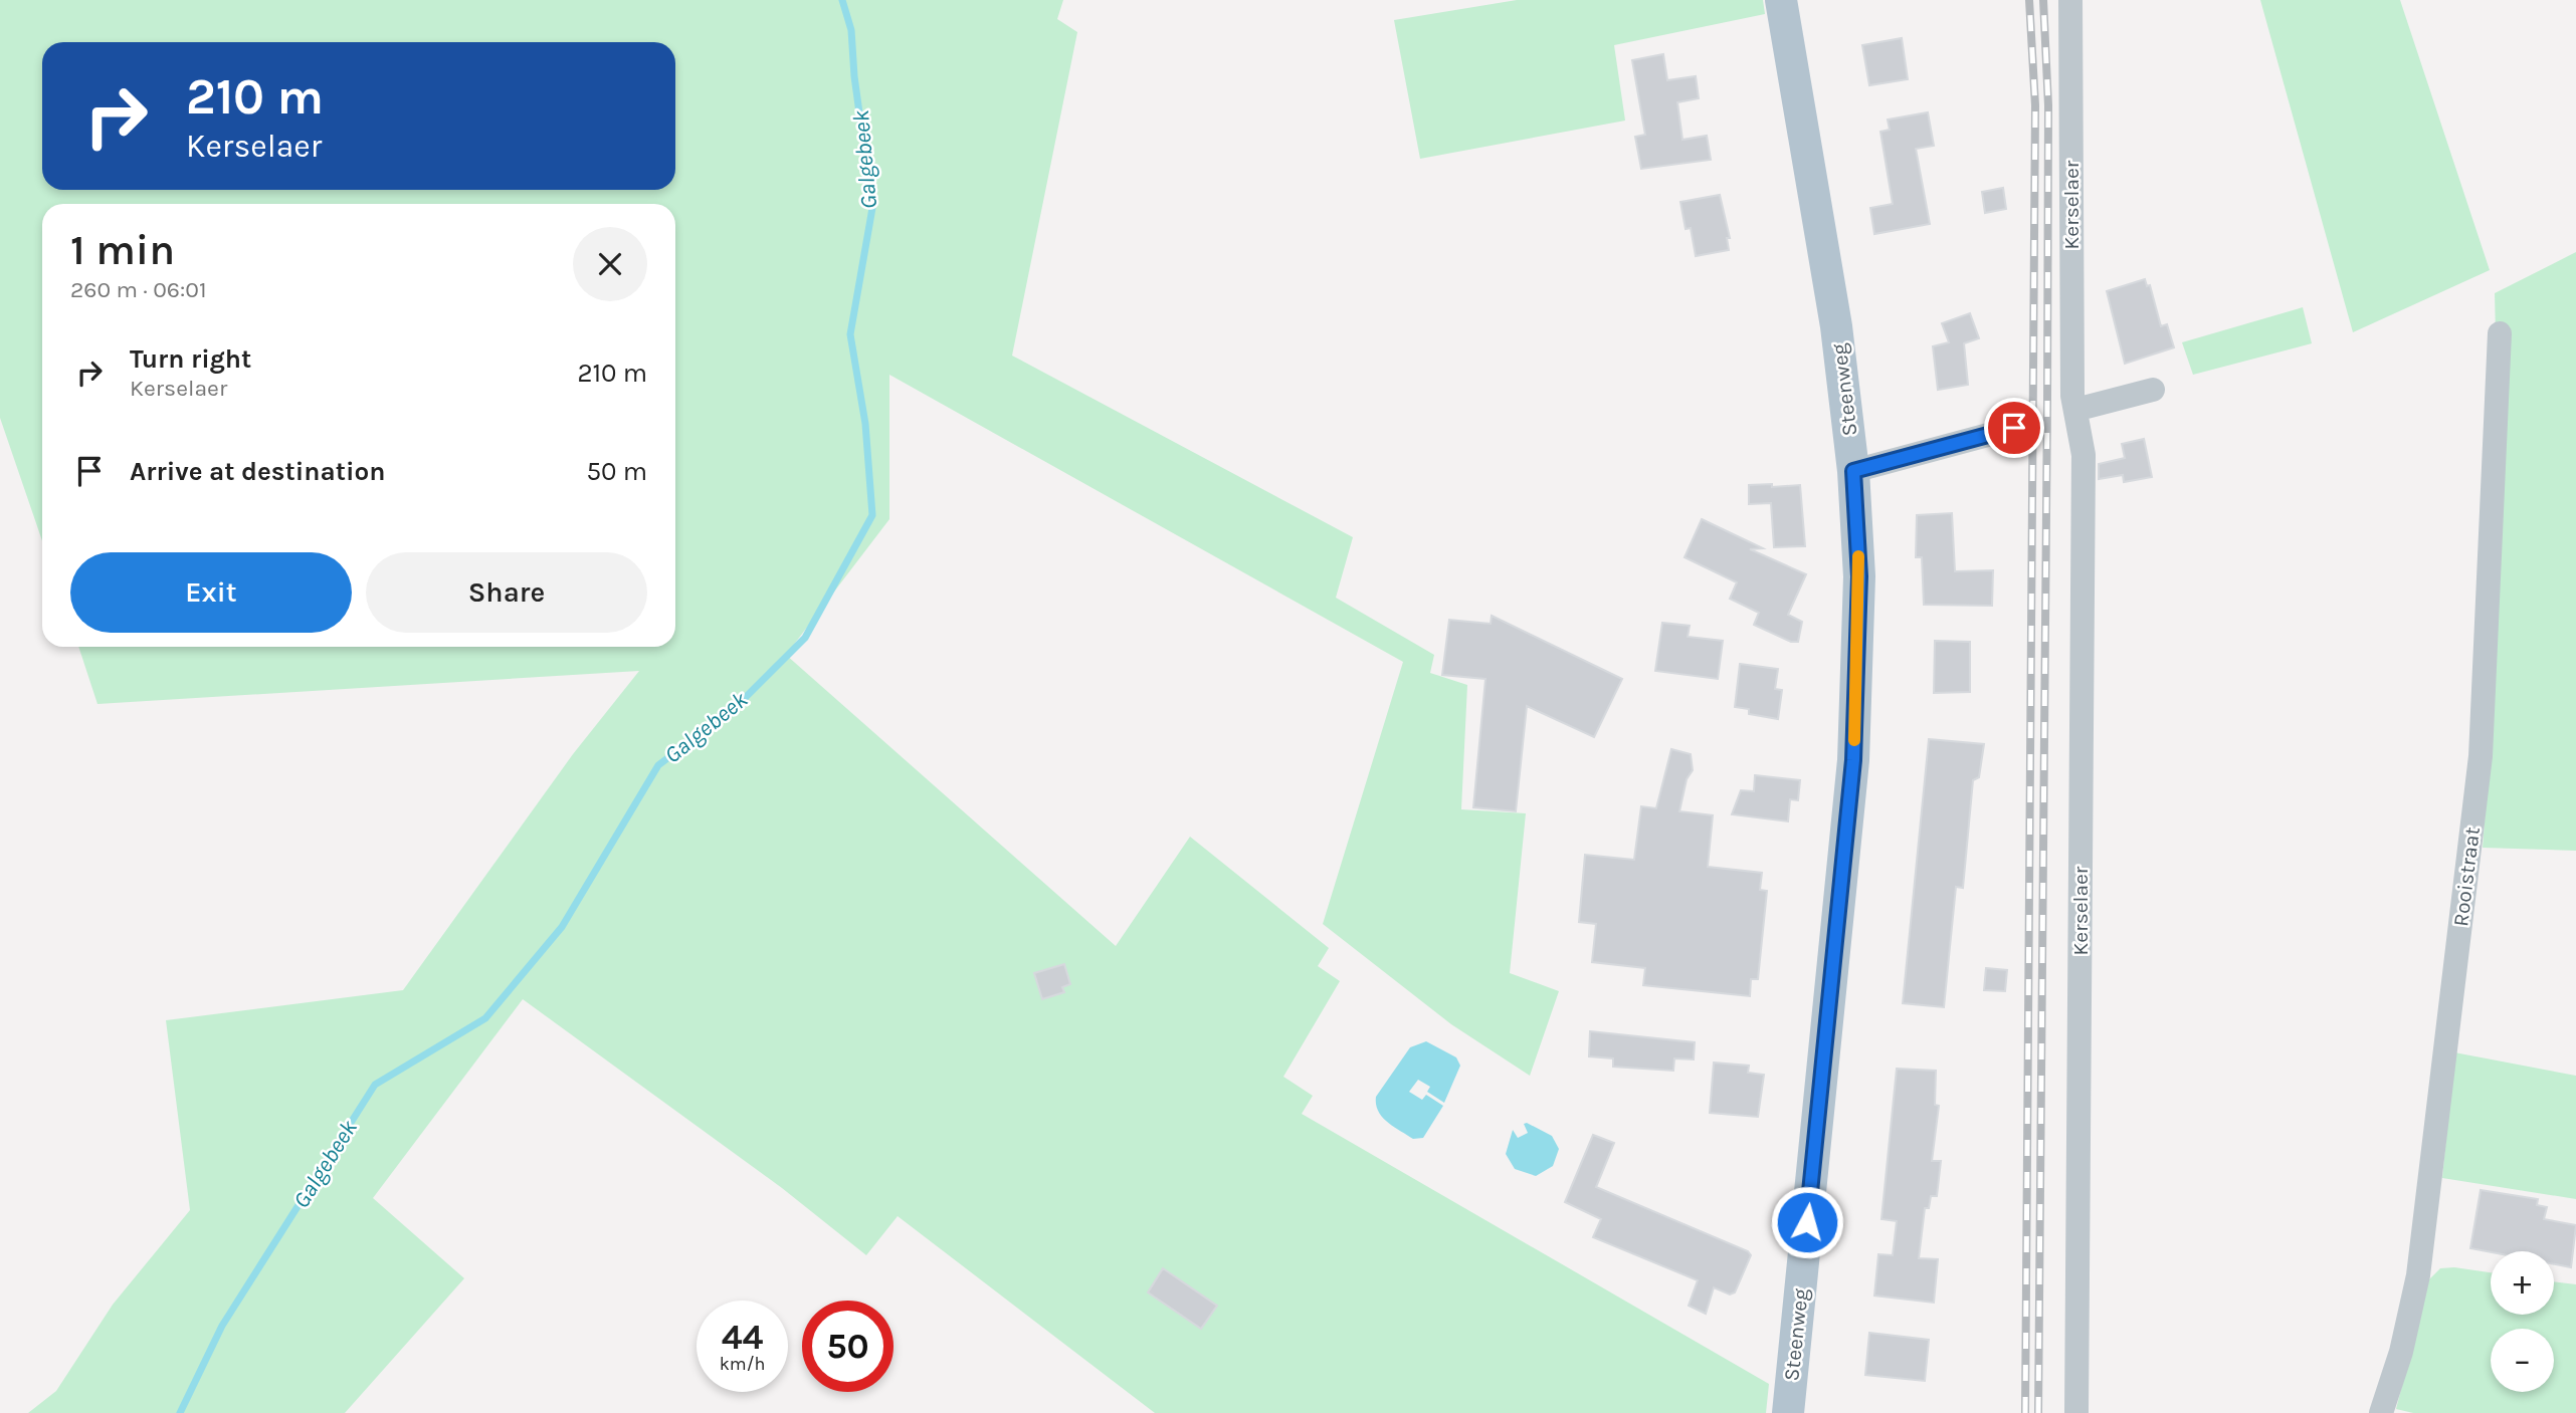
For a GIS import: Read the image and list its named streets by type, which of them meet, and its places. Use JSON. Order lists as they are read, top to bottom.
{
  "streets": {
    "main road": ["Steenweg"],
    "street": ["Kerselaer", "Rooistraat"]
  },
  "water": ["Galgebeek"],
  "page": {
    "turn": ["210 m", "Kerselaer"],
    "heading": ["1 min", "260 m · 06:01"],
    "list": [
      {
        "name": "Turn right",
        "note": "Kerselaer",
        "value": "210 m"
      },
      {
        "name": "Arrive at destination",
        "value": "50 m"
      }
    ],
    "buttons": ["Exit", "Share"],
    "map_buttons": ["+", "−"],
    "speed": "44 km/h",
    "limit": "50"
  }
}
